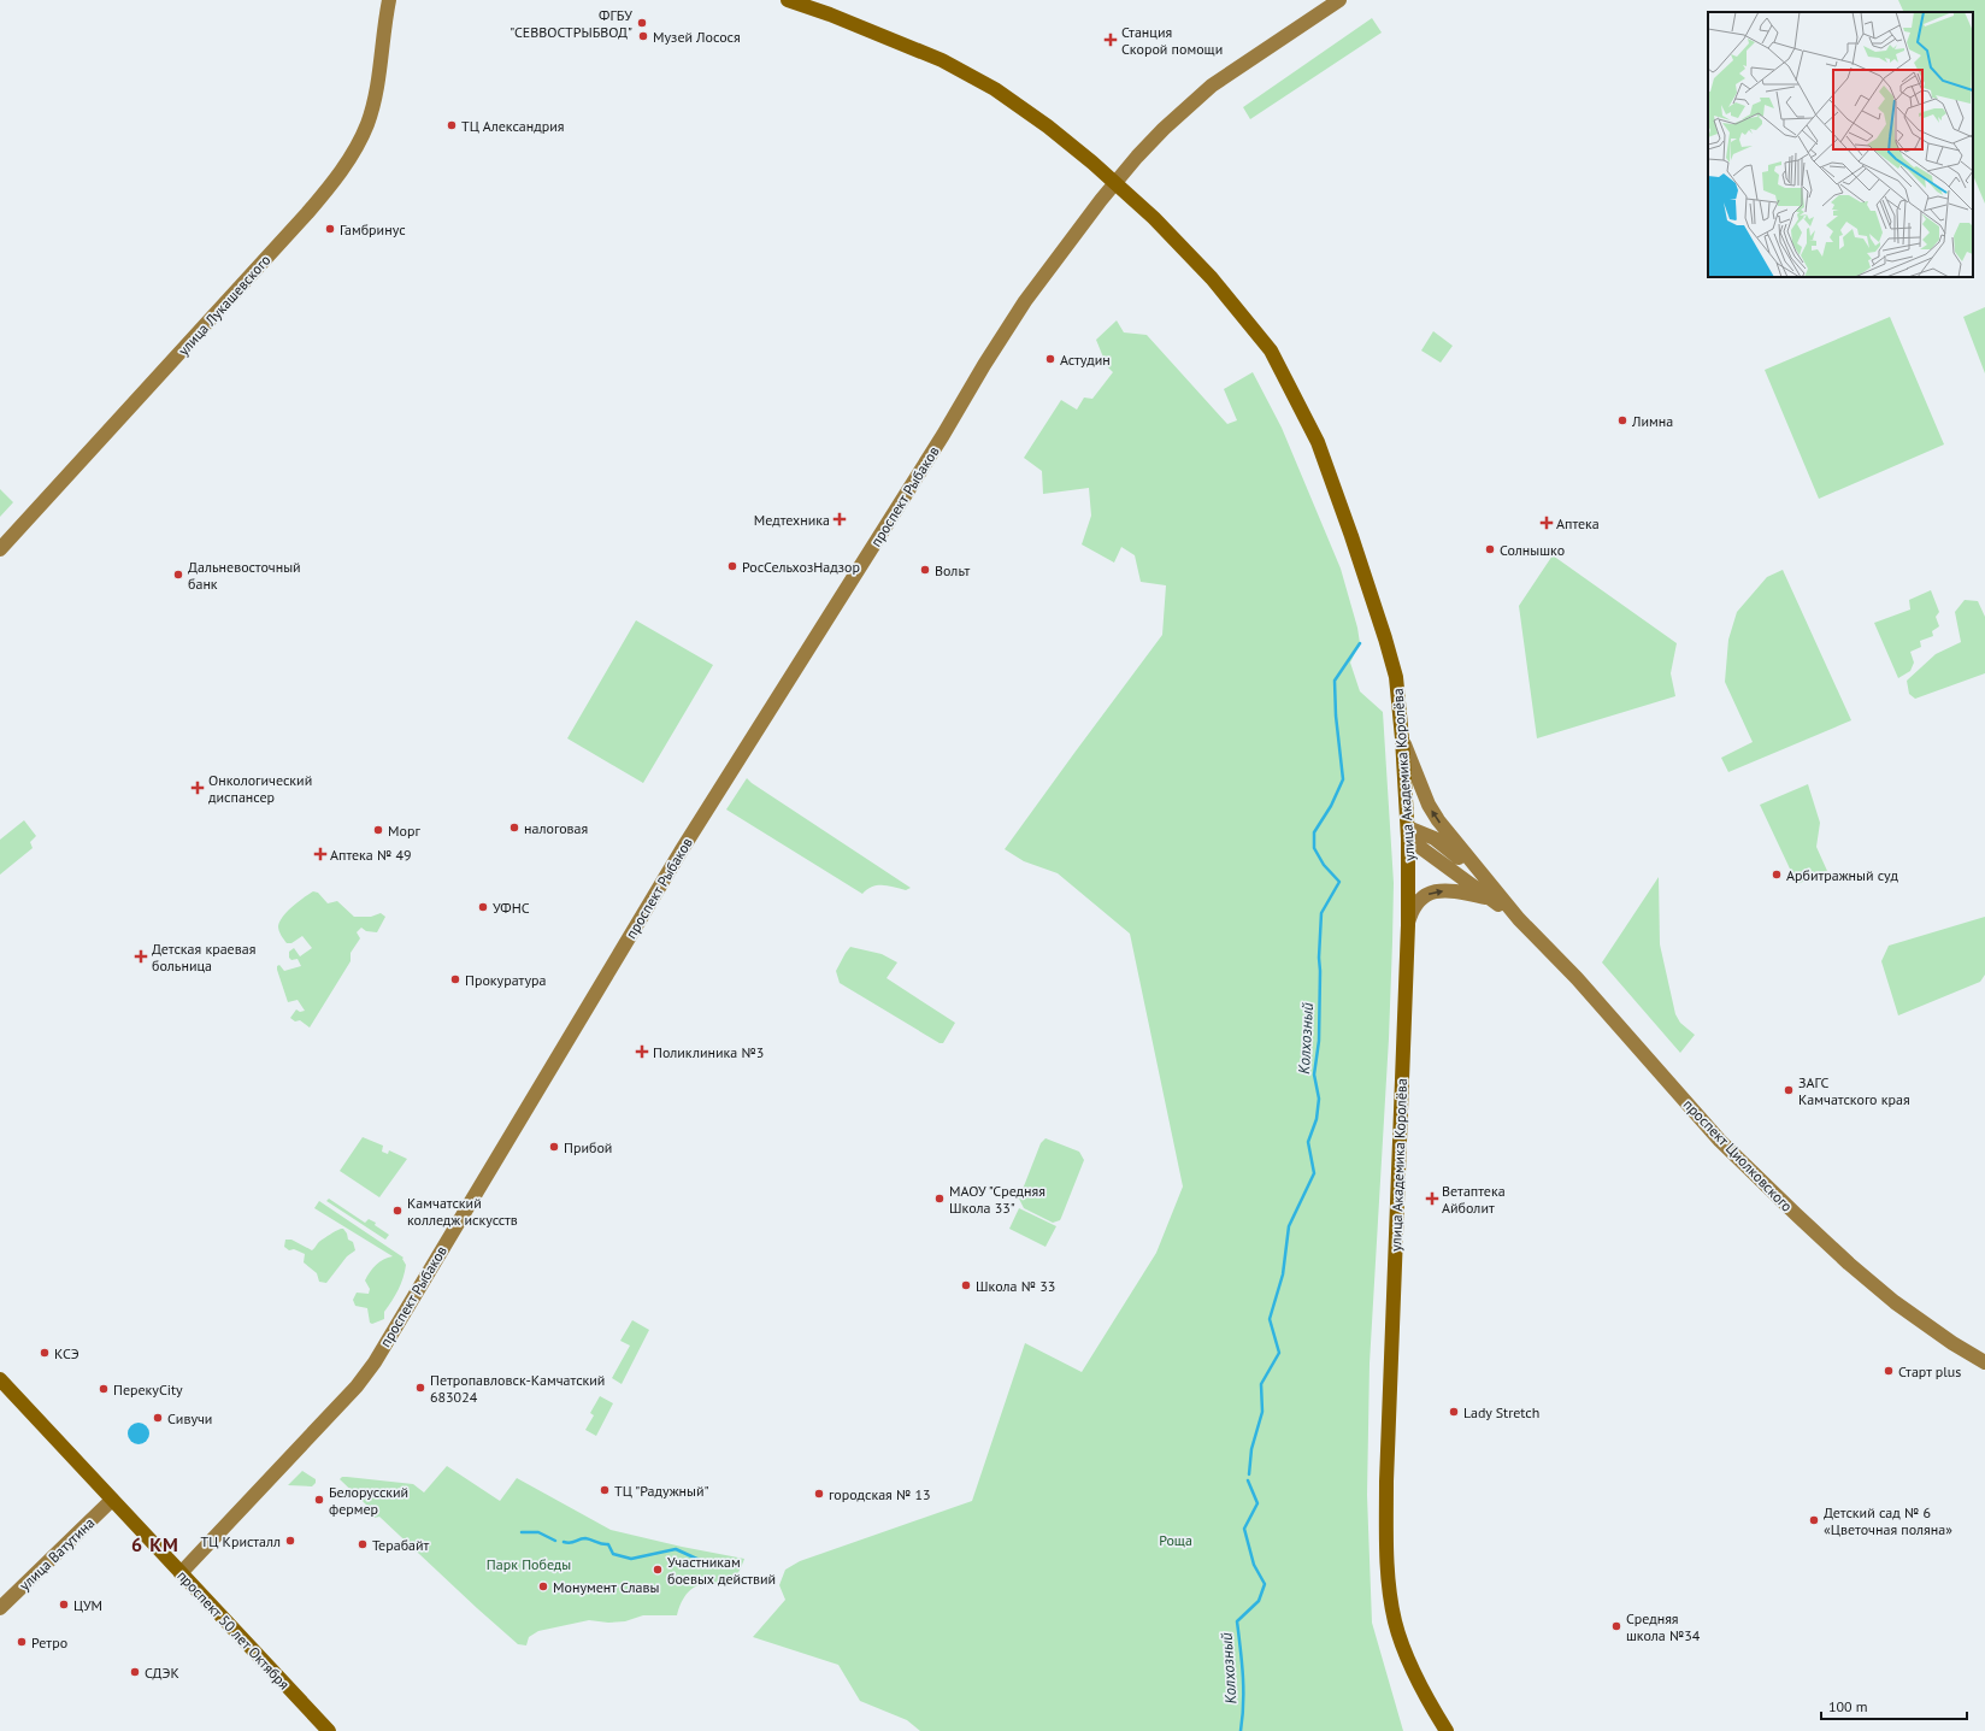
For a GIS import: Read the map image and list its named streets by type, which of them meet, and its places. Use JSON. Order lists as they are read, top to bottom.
{
  "streets": {
    "main road": [
      "улица Лукашевского",
      "проспект Рыбаков",
      "улица Академика Королёва",
      "проспект Циолковского",
      "улица Ватутина",
      "проспект 50 лет Октября"
    ]
  },
  "crossings": [
    ["проспект Рыбаков", "улица Академика Королёва"],
    ["проспект Рыбаков", "проспект 50 лет Октября"],
    ["улица Академика Королёва", "проспект Циолковского"],
    ["улица Ватутина", "проспект 50 лет Октября"]
  ],
  "districts": ["6 КМ"],
  "water": ["Колхозный"],
  "parks": ["Роща", "Парк Победы"],
  "places": {
    "other": [
      "ФГБУ \"СЕВВОСТРЫБВОД\"",
      "Музей Лосося",
      "ТЦ Александрия",
      "Гамбринус",
      "Астудин",
      "Лимна",
      "Солнышко",
      "РосСельхозНадзор",
      "Вольт",
      "Дальневосточный банк",
      "налоговая",
      "Морг",
      "Арбитражный суд",
      "УФНС",
      "Прокуратура",
      "ЗАГС Камчатского края",
      "Прибой",
      "МАОУ \"Средняя Школа 33\"",
      "Камчатский колледж искусств",
      "Школа № 33",
      "КСЭ",
      "Старт plus",
      "Петропавловск-Камчатский 683024",
      "ПерекуCity",
      "Lady Stretch",
      "Сивучи",
      "ТЦ \"Радужный\"",
      "городская № 13",
      "Белорусский фермер",
      "Детский сад № 6 «Цветочная поляна»",
      "ТЦ Кристалл",
      "Терабайт",
      "Участникам боевых действий",
      "Монумент Славы",
      "ЦУМ",
      "Средняя школа №34",
      "Ретро",
      "СДЭК"
    ],
    "health": [
      "Станция Скорой помощи",
      "Медтехника",
      "Аптека",
      "Онкологический диспансер",
      "Аптека № 49",
      "Детская краевая больница",
      "Поликлиника №3",
      "Ветаптека Айболит"
    ]
  },
  "scale_bar": "100 m"
}
